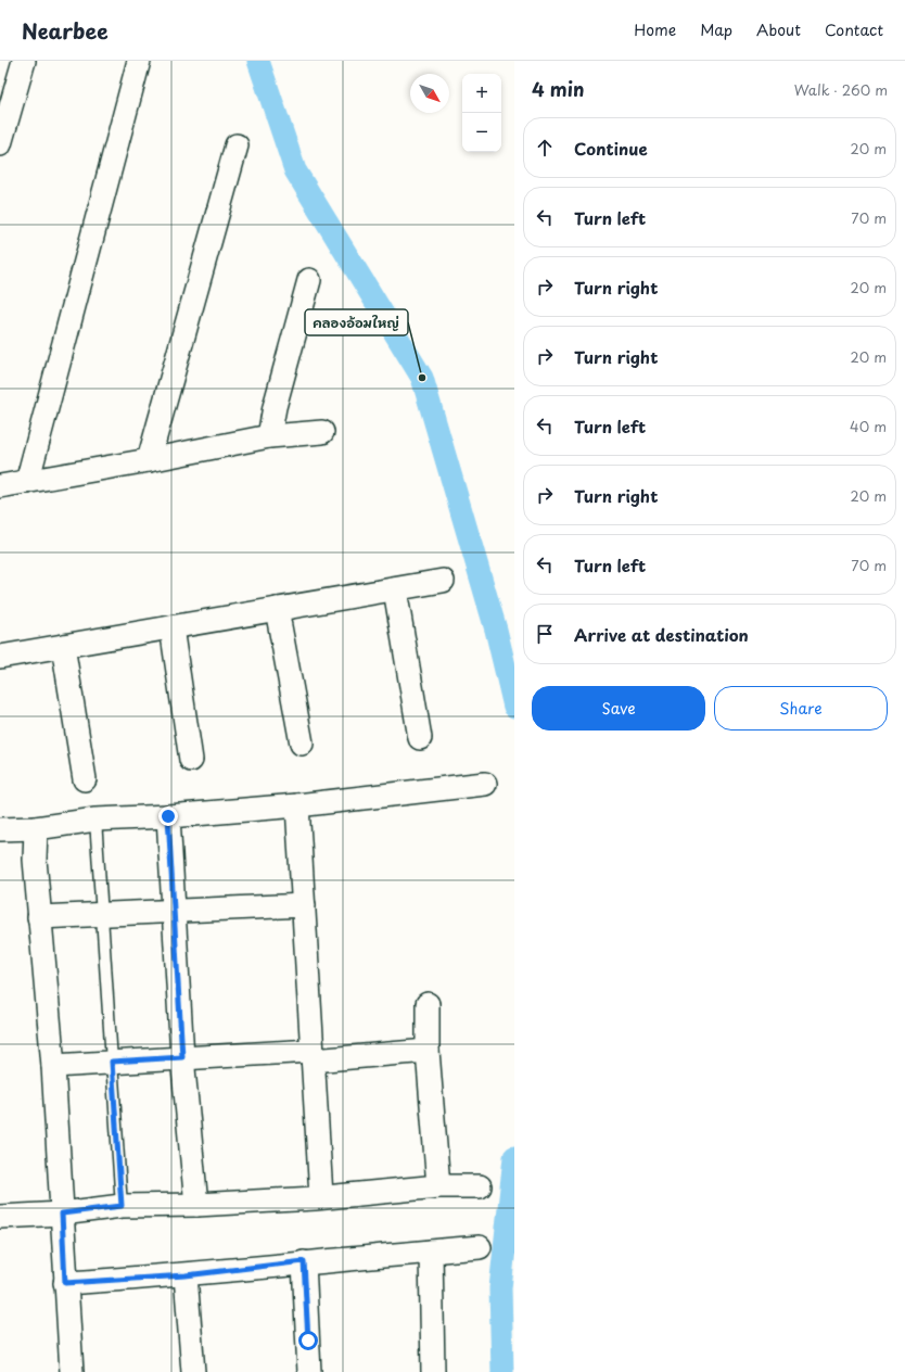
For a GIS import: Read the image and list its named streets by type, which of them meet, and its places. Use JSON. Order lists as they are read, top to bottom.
{
  "places": ["คลองอ้อมใหญ่"],
  "north": "bottom right",
  "page": {
    "header": "Nearbee",
    "nav": [
      "Home",
      "Map",
      "About",
      "Contact"
    ],
    "heading": ["4 min", "Walk · 260 m"],
    "map_buttons": ["+", "−"],
    "list": [
      ["Continue", "20 m"],
      ["Turn left", "70 m"],
      ["Turn right", "20 m"],
      ["Turn right", "20 m"],
      ["Turn left", "40 m"],
      ["Turn right", "20 m"],
      ["Turn left", "70 m"],
      "Arrive at destination"
    ],
    "buttons": ["Save", "Share"]
  }
}
